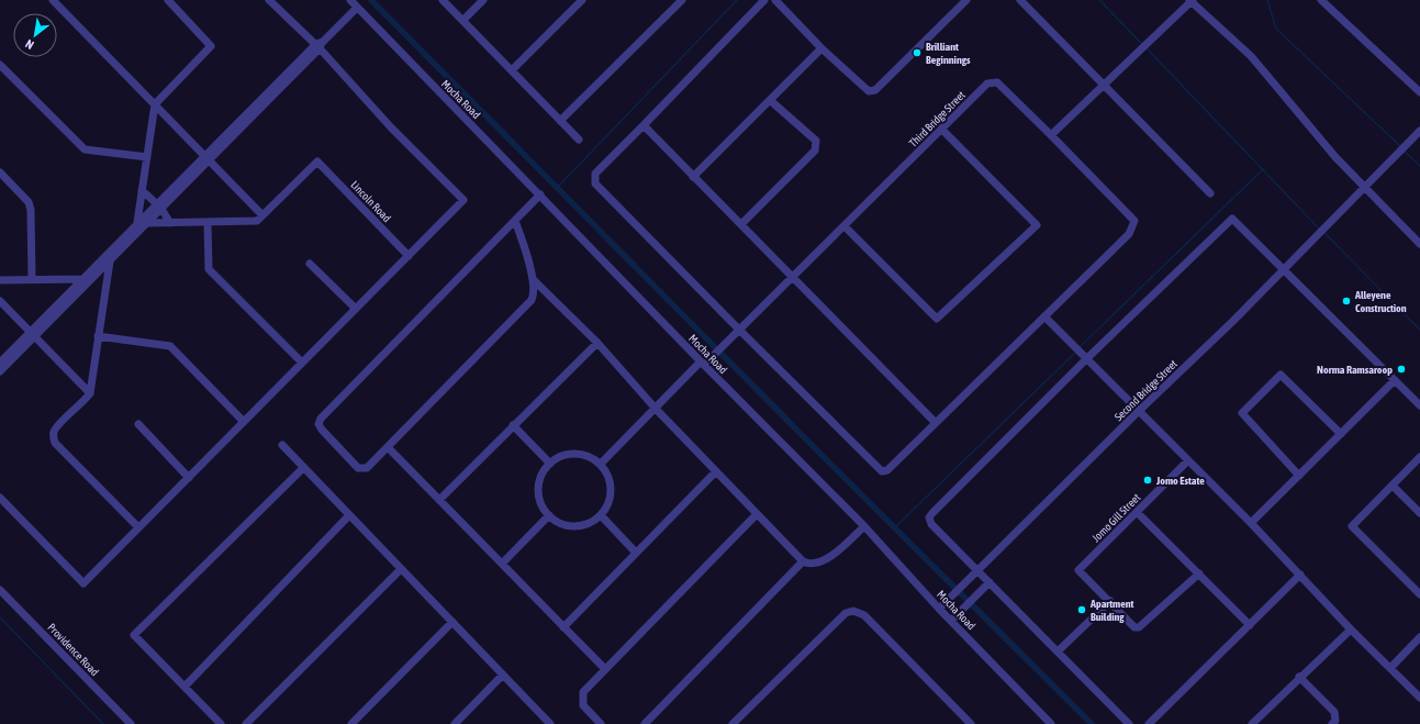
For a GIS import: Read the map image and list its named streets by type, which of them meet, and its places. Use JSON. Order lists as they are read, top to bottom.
{
  "streets": {
    "street": [
      "Mocha Road",
      "Third Bridge Street",
      "Lincoln Road",
      "Second Bridge Street",
      "Jomo Gill Street",
      "Providence Road"
    ]
  },
  "crossings": [
    ["Mocha Road", "Third Bridge Street"],
    ["Mocha Road", "Second Bridge Street"]
  ],
  "places": [
    "Brilliant Beginnings",
    "Alleyene Construction",
    "Norma Ramsaroop",
    "Jomo Estate",
    "Apartment Building"
  ],
  "north": "bottom left"
}
